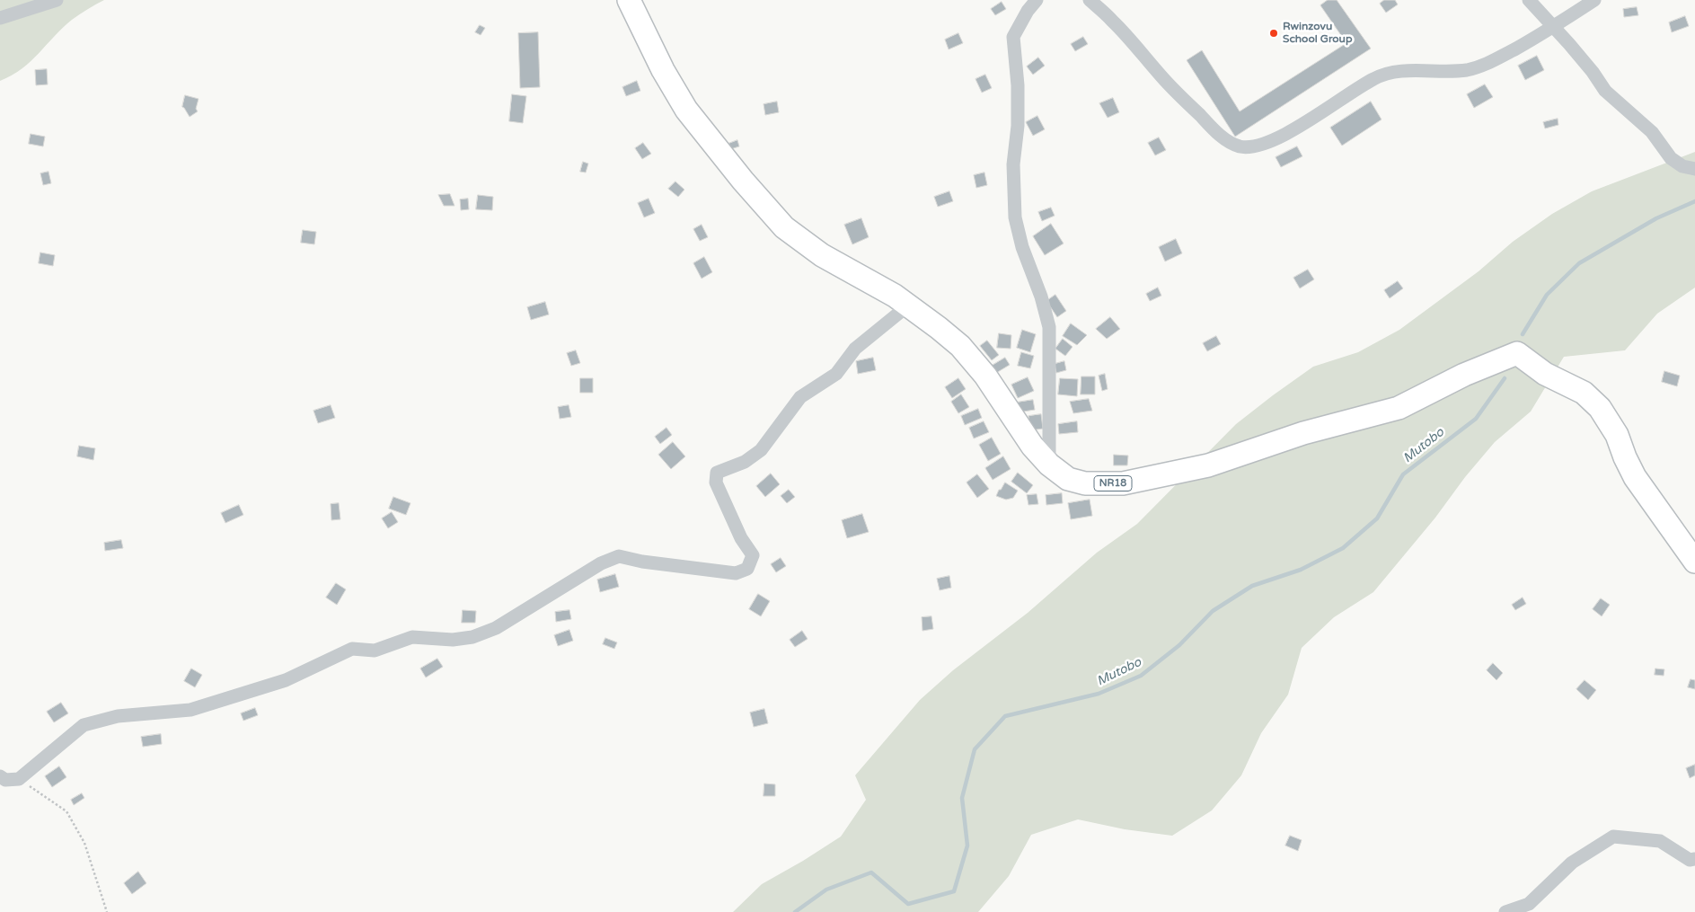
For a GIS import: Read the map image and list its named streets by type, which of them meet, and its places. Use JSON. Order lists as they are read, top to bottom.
{
  "streets": {
    "main road": ["NR18"]
  },
  "water": ["Mutobo"],
  "places": ["Rwinzovu School Group"]
}
